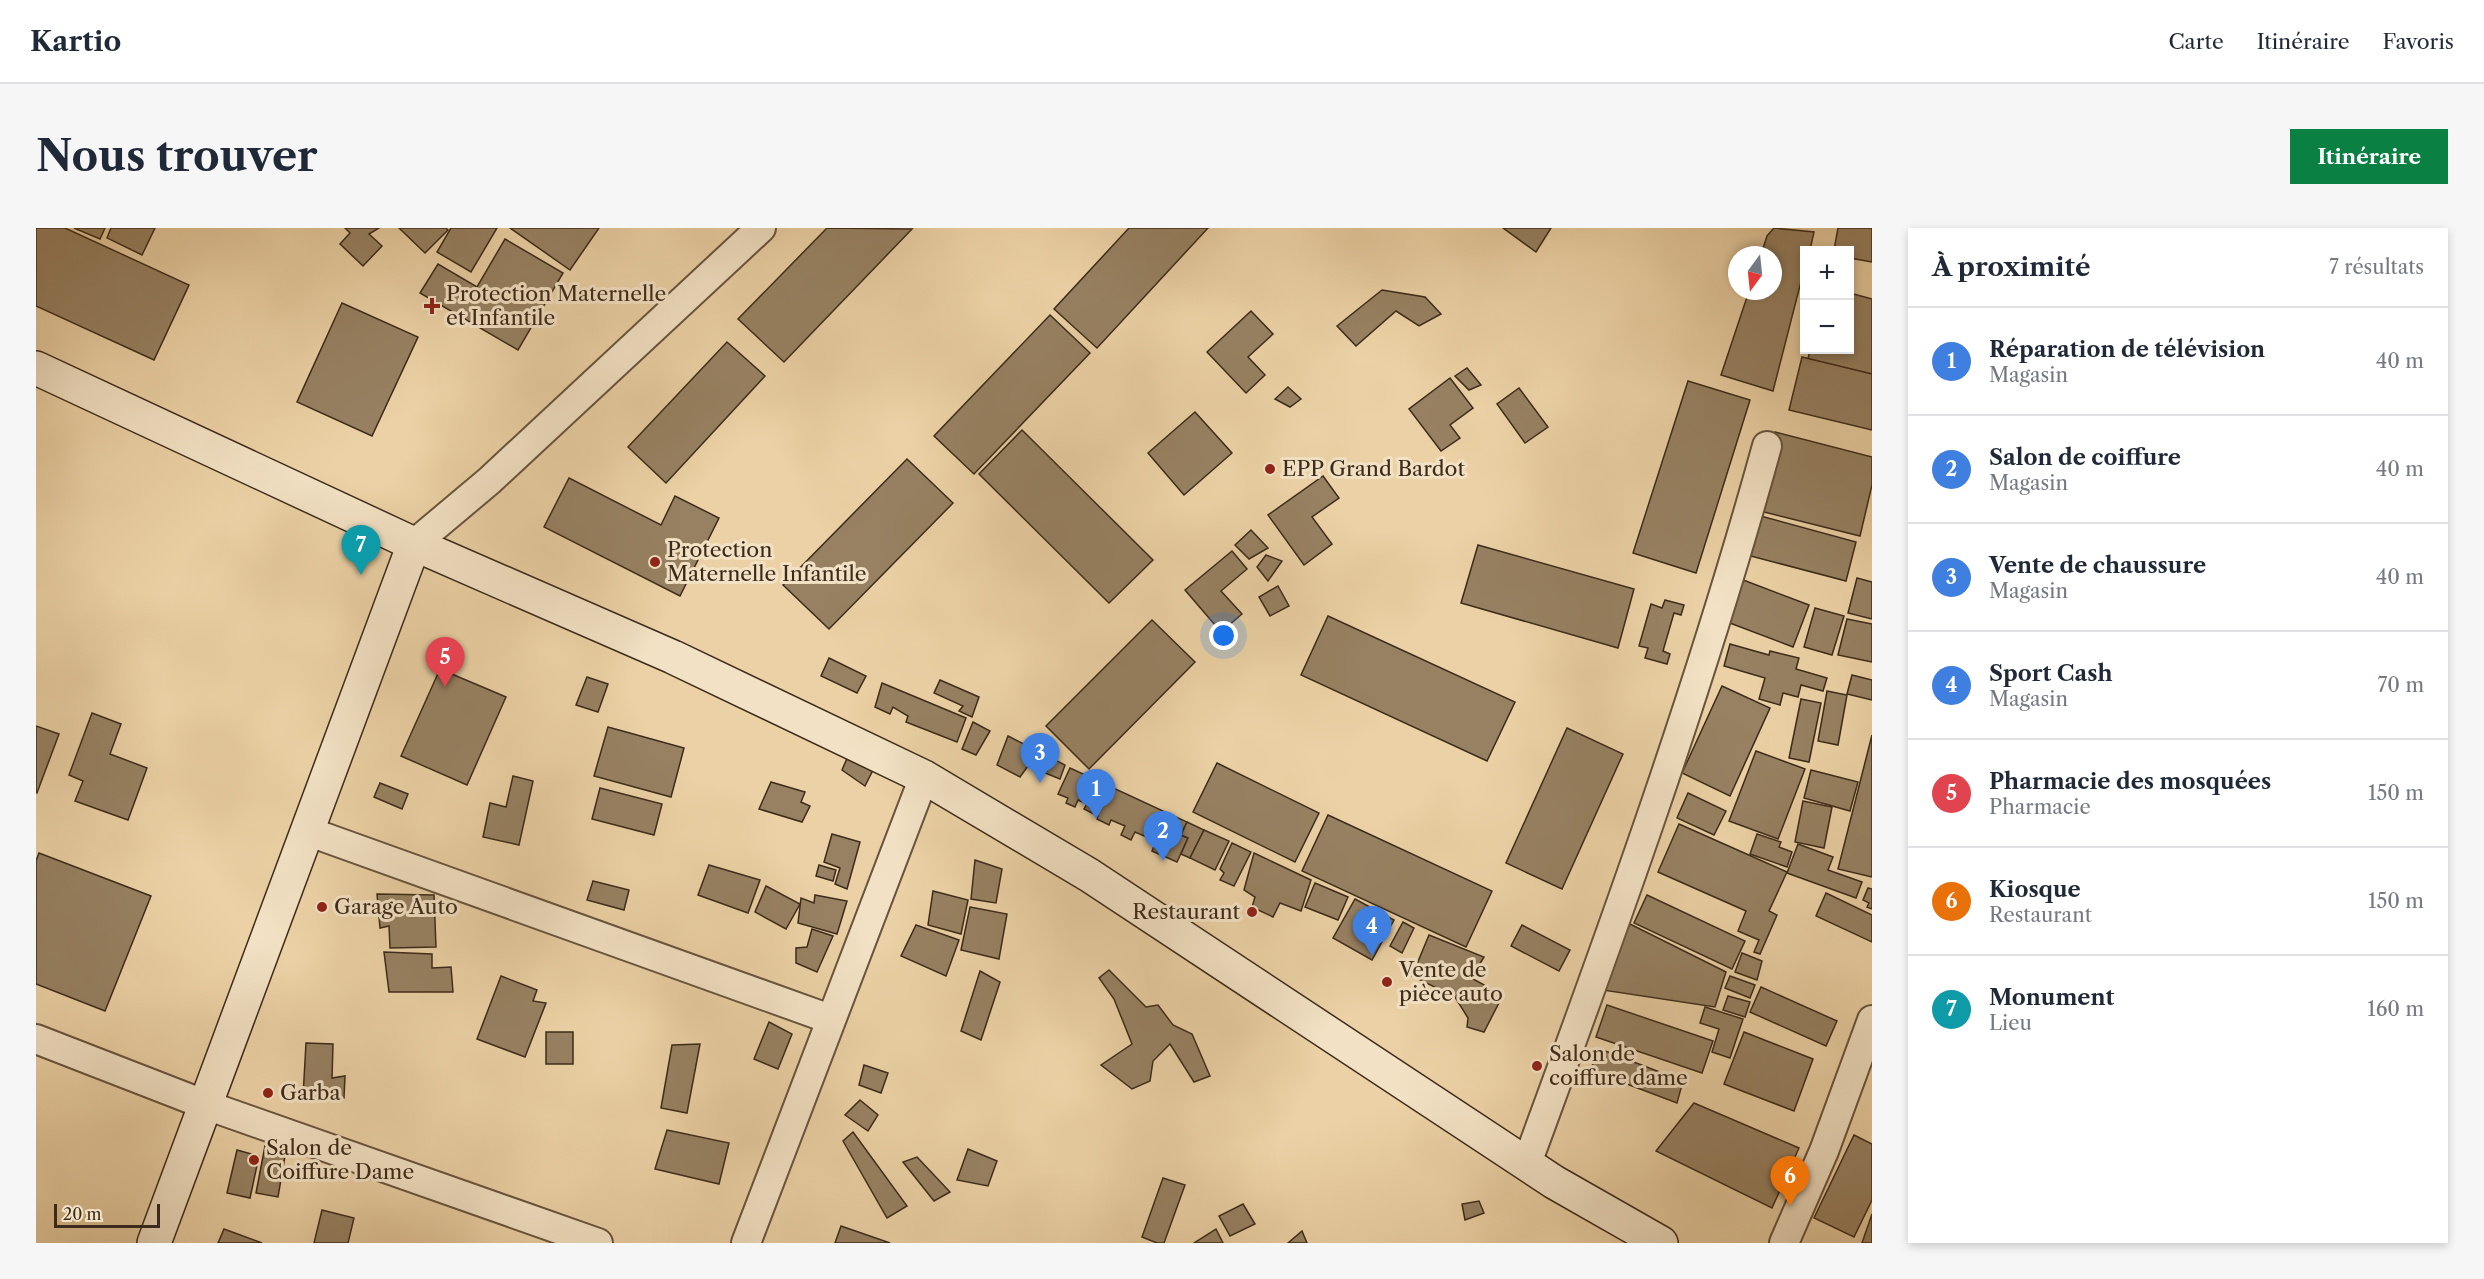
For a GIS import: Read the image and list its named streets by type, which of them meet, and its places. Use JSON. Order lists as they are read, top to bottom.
{
  "places": {
    "health": ["Protection Maternelle et Infantile"],
    "other": [
      "EPP Grand Bardot",
      "Protection Maternelle Infantile",
      "Garage Auto",
      "Restaurant",
      "Vente de pièce auto",
      "Salon de coiffure dame",
      "Garba",
      "Salon de Coiffure Dame"
    ]
  },
  "scale_bar": "20 m",
  "north": "bottom",
  "page": {
    "header": "Kartio",
    "nav": ["Carte", "Itinéraire", "Favoris"],
    "buttons": "Itinéraire",
    "title": "Nous trouver",
    "heading": ["À proximité", "7 résultats"],
    "map_buttons": ["+", "−"],
    "list": [
      {
        "mark": "1",
        "name": "Réparation de télévision",
        "note": "Magasin",
        "value": "40 m"
      },
      {
        "mark": "2",
        "name": "Salon de coiffure",
        "note": "Magasin",
        "value": "40 m"
      },
      {
        "mark": "3",
        "name": "Vente de chaussure",
        "note": "Magasin",
        "value": "40 m"
      },
      {
        "mark": "4",
        "name": "Sport Cash",
        "note": "Magasin",
        "value": "70 m"
      },
      {
        "mark": "5",
        "name": "Pharmacie des mosquées",
        "note": "Pharmacie",
        "value": "150 m"
      },
      {
        "mark": "6",
        "name": "Kiosque",
        "note": "Restaurant",
        "value": "150 m"
      },
      {
        "mark": "7",
        "name": "Monument",
        "note": "Lieu",
        "value": "160 m"
      }
    ],
    "pins": [
      "7",
      "5",
      "3",
      "1",
      "2",
      "4",
      "6"
    ],
    "scale": "20 m"
  }
}
